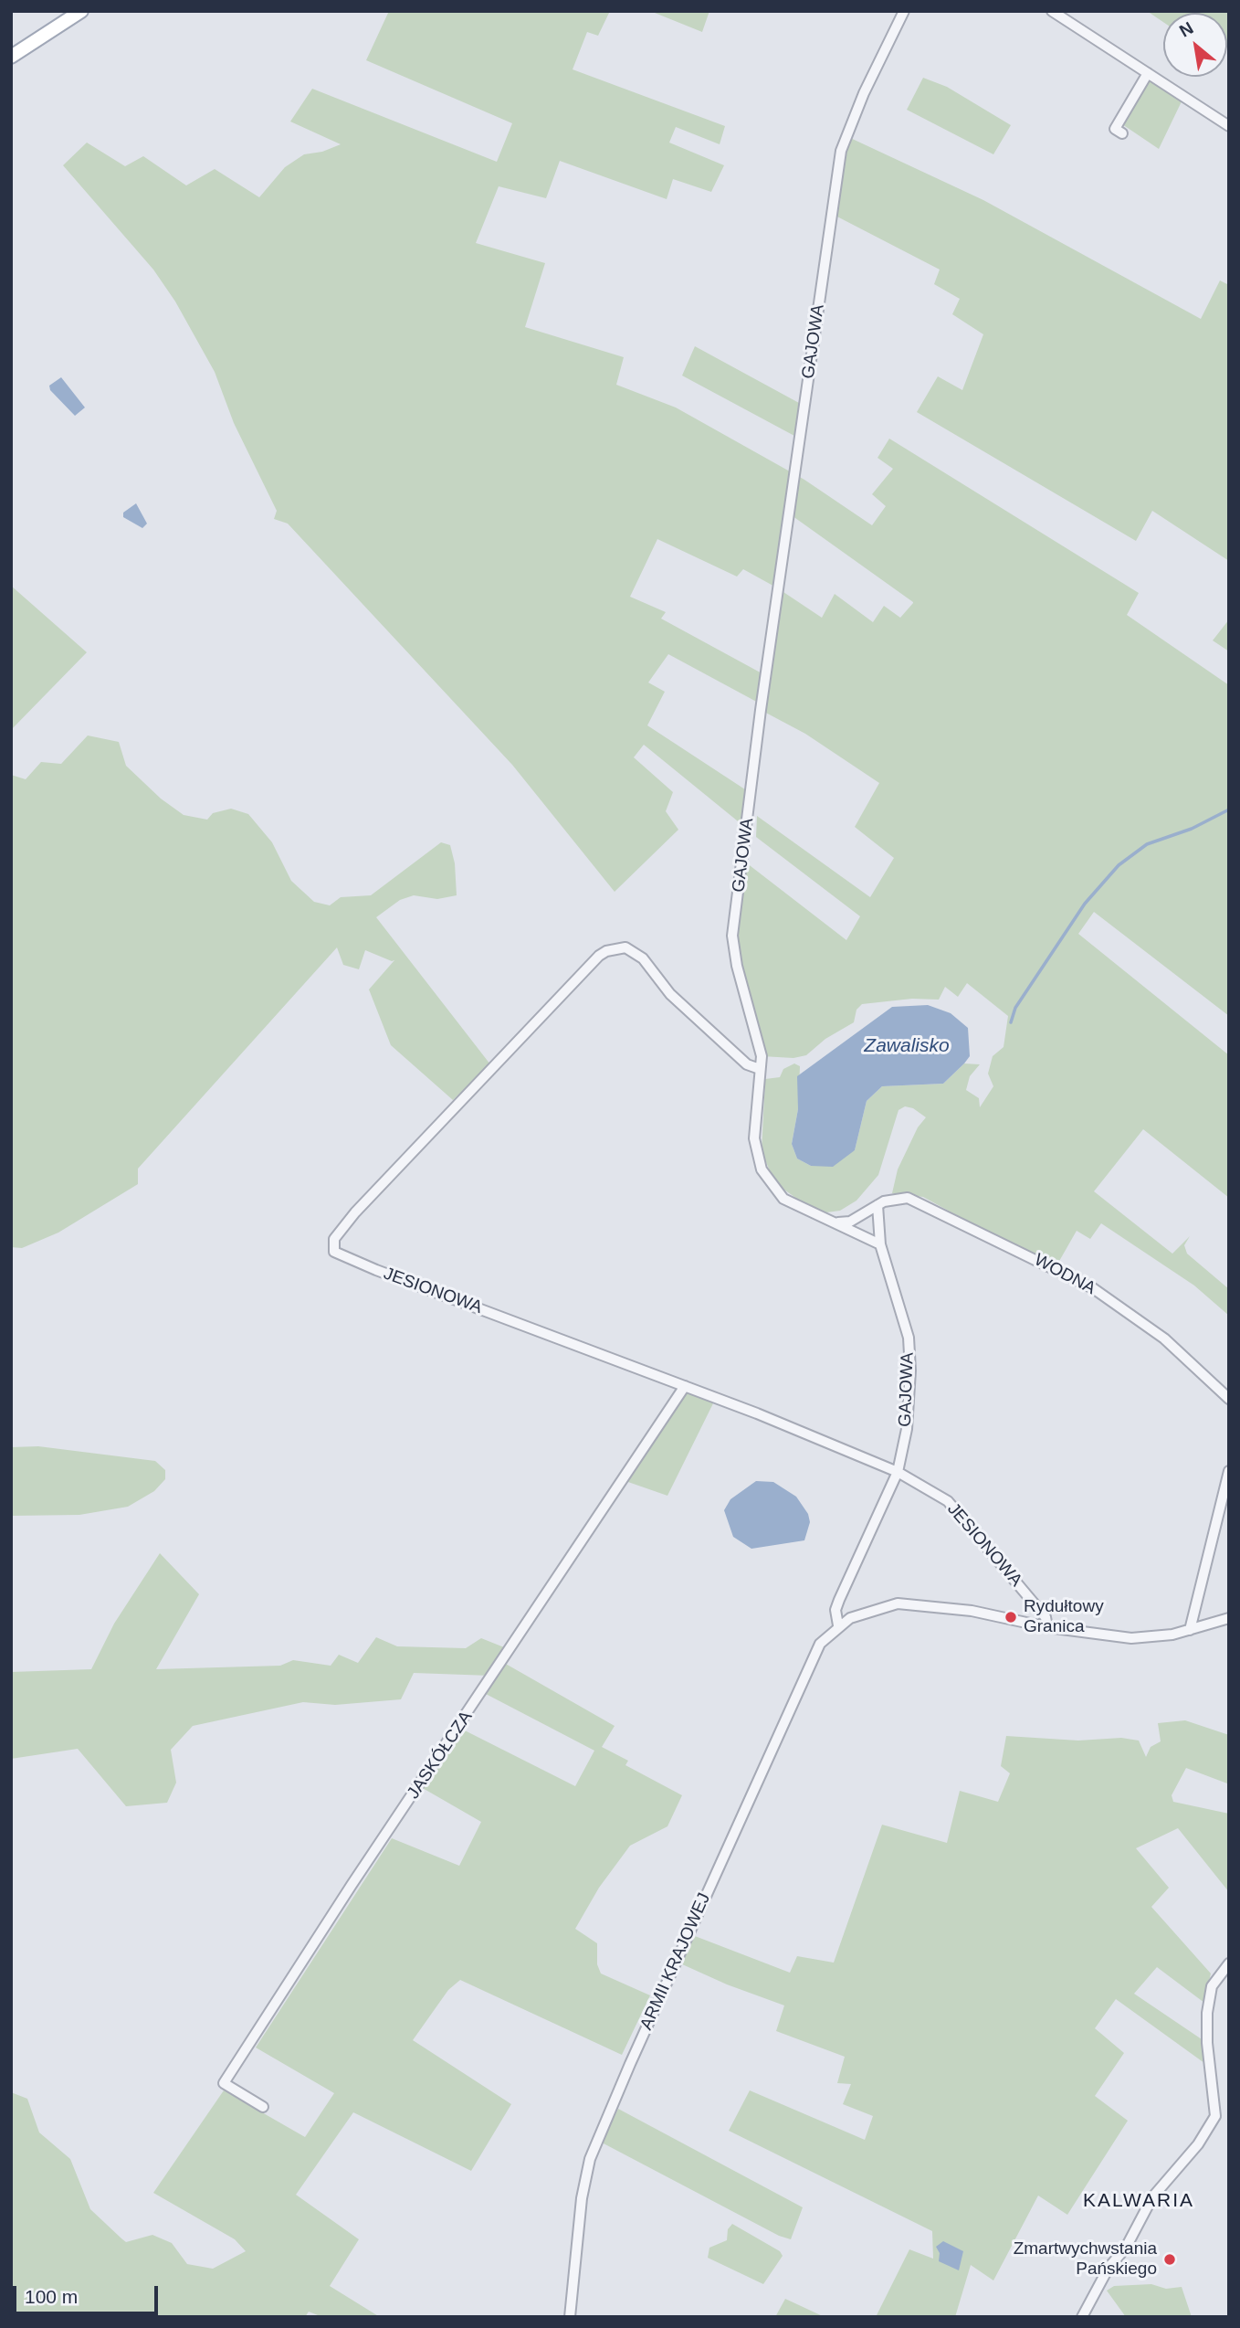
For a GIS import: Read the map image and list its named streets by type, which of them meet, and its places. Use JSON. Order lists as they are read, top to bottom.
{
  "streets": {
    "street": [
      "GAJOWA",
      "WODNA",
      "JESIONOWA",
      "JASKÓŁCZA",
      "ARMII KRAJOWEJ"
    ]
  },
  "crossings": [
    ["GAJOWA", "WODNA"],
    ["GAJOWA", "JESIONOWA"],
    ["GAJOWA", "ARMII KRAJOWEJ"],
    ["JESIONOWA", "JASKÓŁCZA"]
  ],
  "districts": ["KALWARIA"],
  "water": ["Zawalisko"],
  "places": ["Rydułtowy Granica", "Zmartwychwstania Pańskiego"],
  "scale_bar": "100 m",
  "north": "top left"
}
